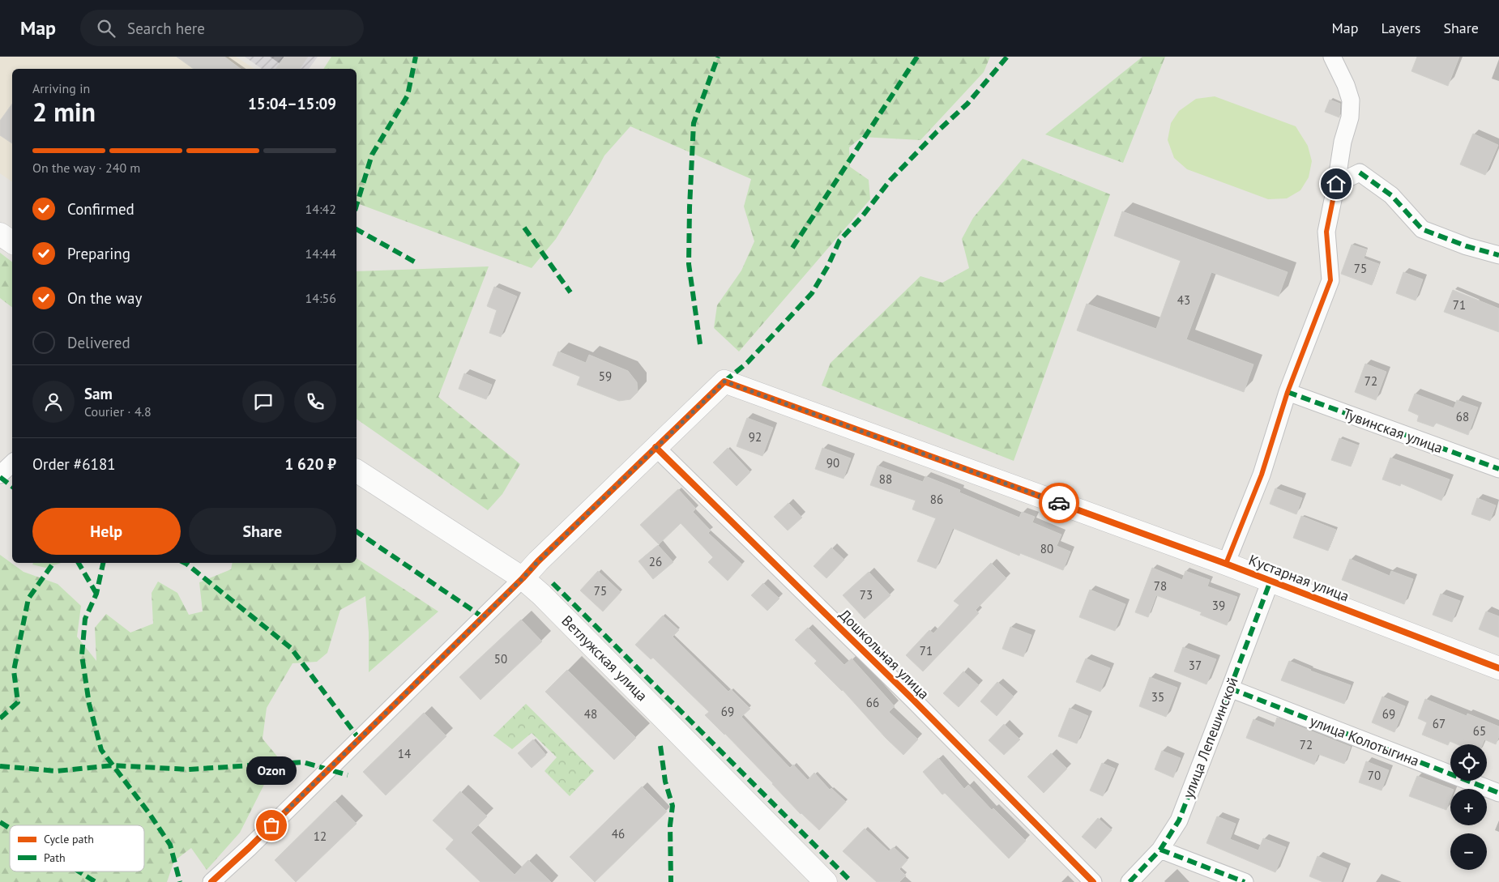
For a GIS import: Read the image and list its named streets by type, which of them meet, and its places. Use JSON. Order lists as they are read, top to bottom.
{
  "streets": {
    "street": [
      "Тувинская улица",
      "Кустарная улица",
      "Дошкольная улица",
      "Ветлужская улица",
      "улица Лепешинской",
      "улица Колотыгина"
    ]
  },
  "crossings": [
    ["Кустарная улица", "Дошкольная улица"],
    ["Кустарная улица", "улица Лепешинской"],
    ["улица Лепешинской", "улица Колотыгина"]
  ],
  "places": ["Ozon"],
  "house_numbers": [
    "75",
    "43",
    "71",
    "59",
    "72",
    "68",
    "92",
    "90",
    "88",
    "86",
    "80",
    "26",
    "78",
    "75",
    "73",
    "39",
    "71",
    "50",
    "37",
    "35",
    "66",
    "69",
    "48",
    "69",
    "67",
    "65",
    "72",
    "14",
    "70",
    "46",
    "12"
  ],
  "legend": ["Cycle path", "Path"],
  "page": {
    "header": "Map",
    "search": "Search here",
    "nav": ["Map", "Layers", "Share"],
    "heading": ["2 min", "Arriving in", "15:04–15:09"],
    "panel": [
      "Sam",
      "Courier · 4.8",
      "Order #6181",
      "1 620 ₽"
    ],
    "bar": "On the way · 240 m",
    "list": [
      ["Confirmed", "14:42"],
      ["Preparing", "14:44"],
      ["On the way", "14:56"],
      "Delivered"
    ],
    "buttons": ["Help", "Share"],
    "map_buttons": ["+", "−"],
    "bubble": "Ozon"
  }
}
